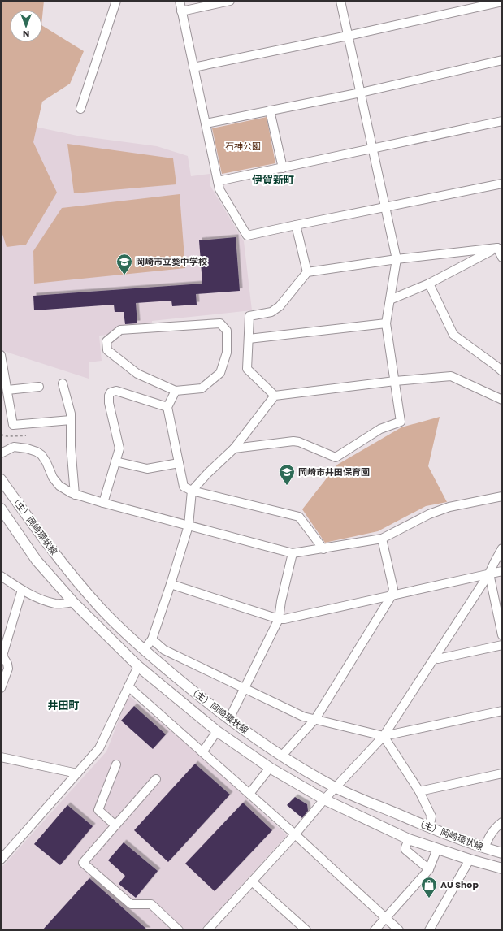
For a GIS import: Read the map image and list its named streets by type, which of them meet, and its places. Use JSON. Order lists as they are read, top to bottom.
{
  "streets": {
    "main road": ["（主）岡崎環状線"]
  },
  "districts": ["伊賀新町", "井田町"],
  "parks": ["石神公園"],
  "places": {
    "school or university": ["岡崎市立葵中学校", "岡崎市井田保育園"],
    "shop": ["AU Shop"]
  },
  "north": "bottom"
}
